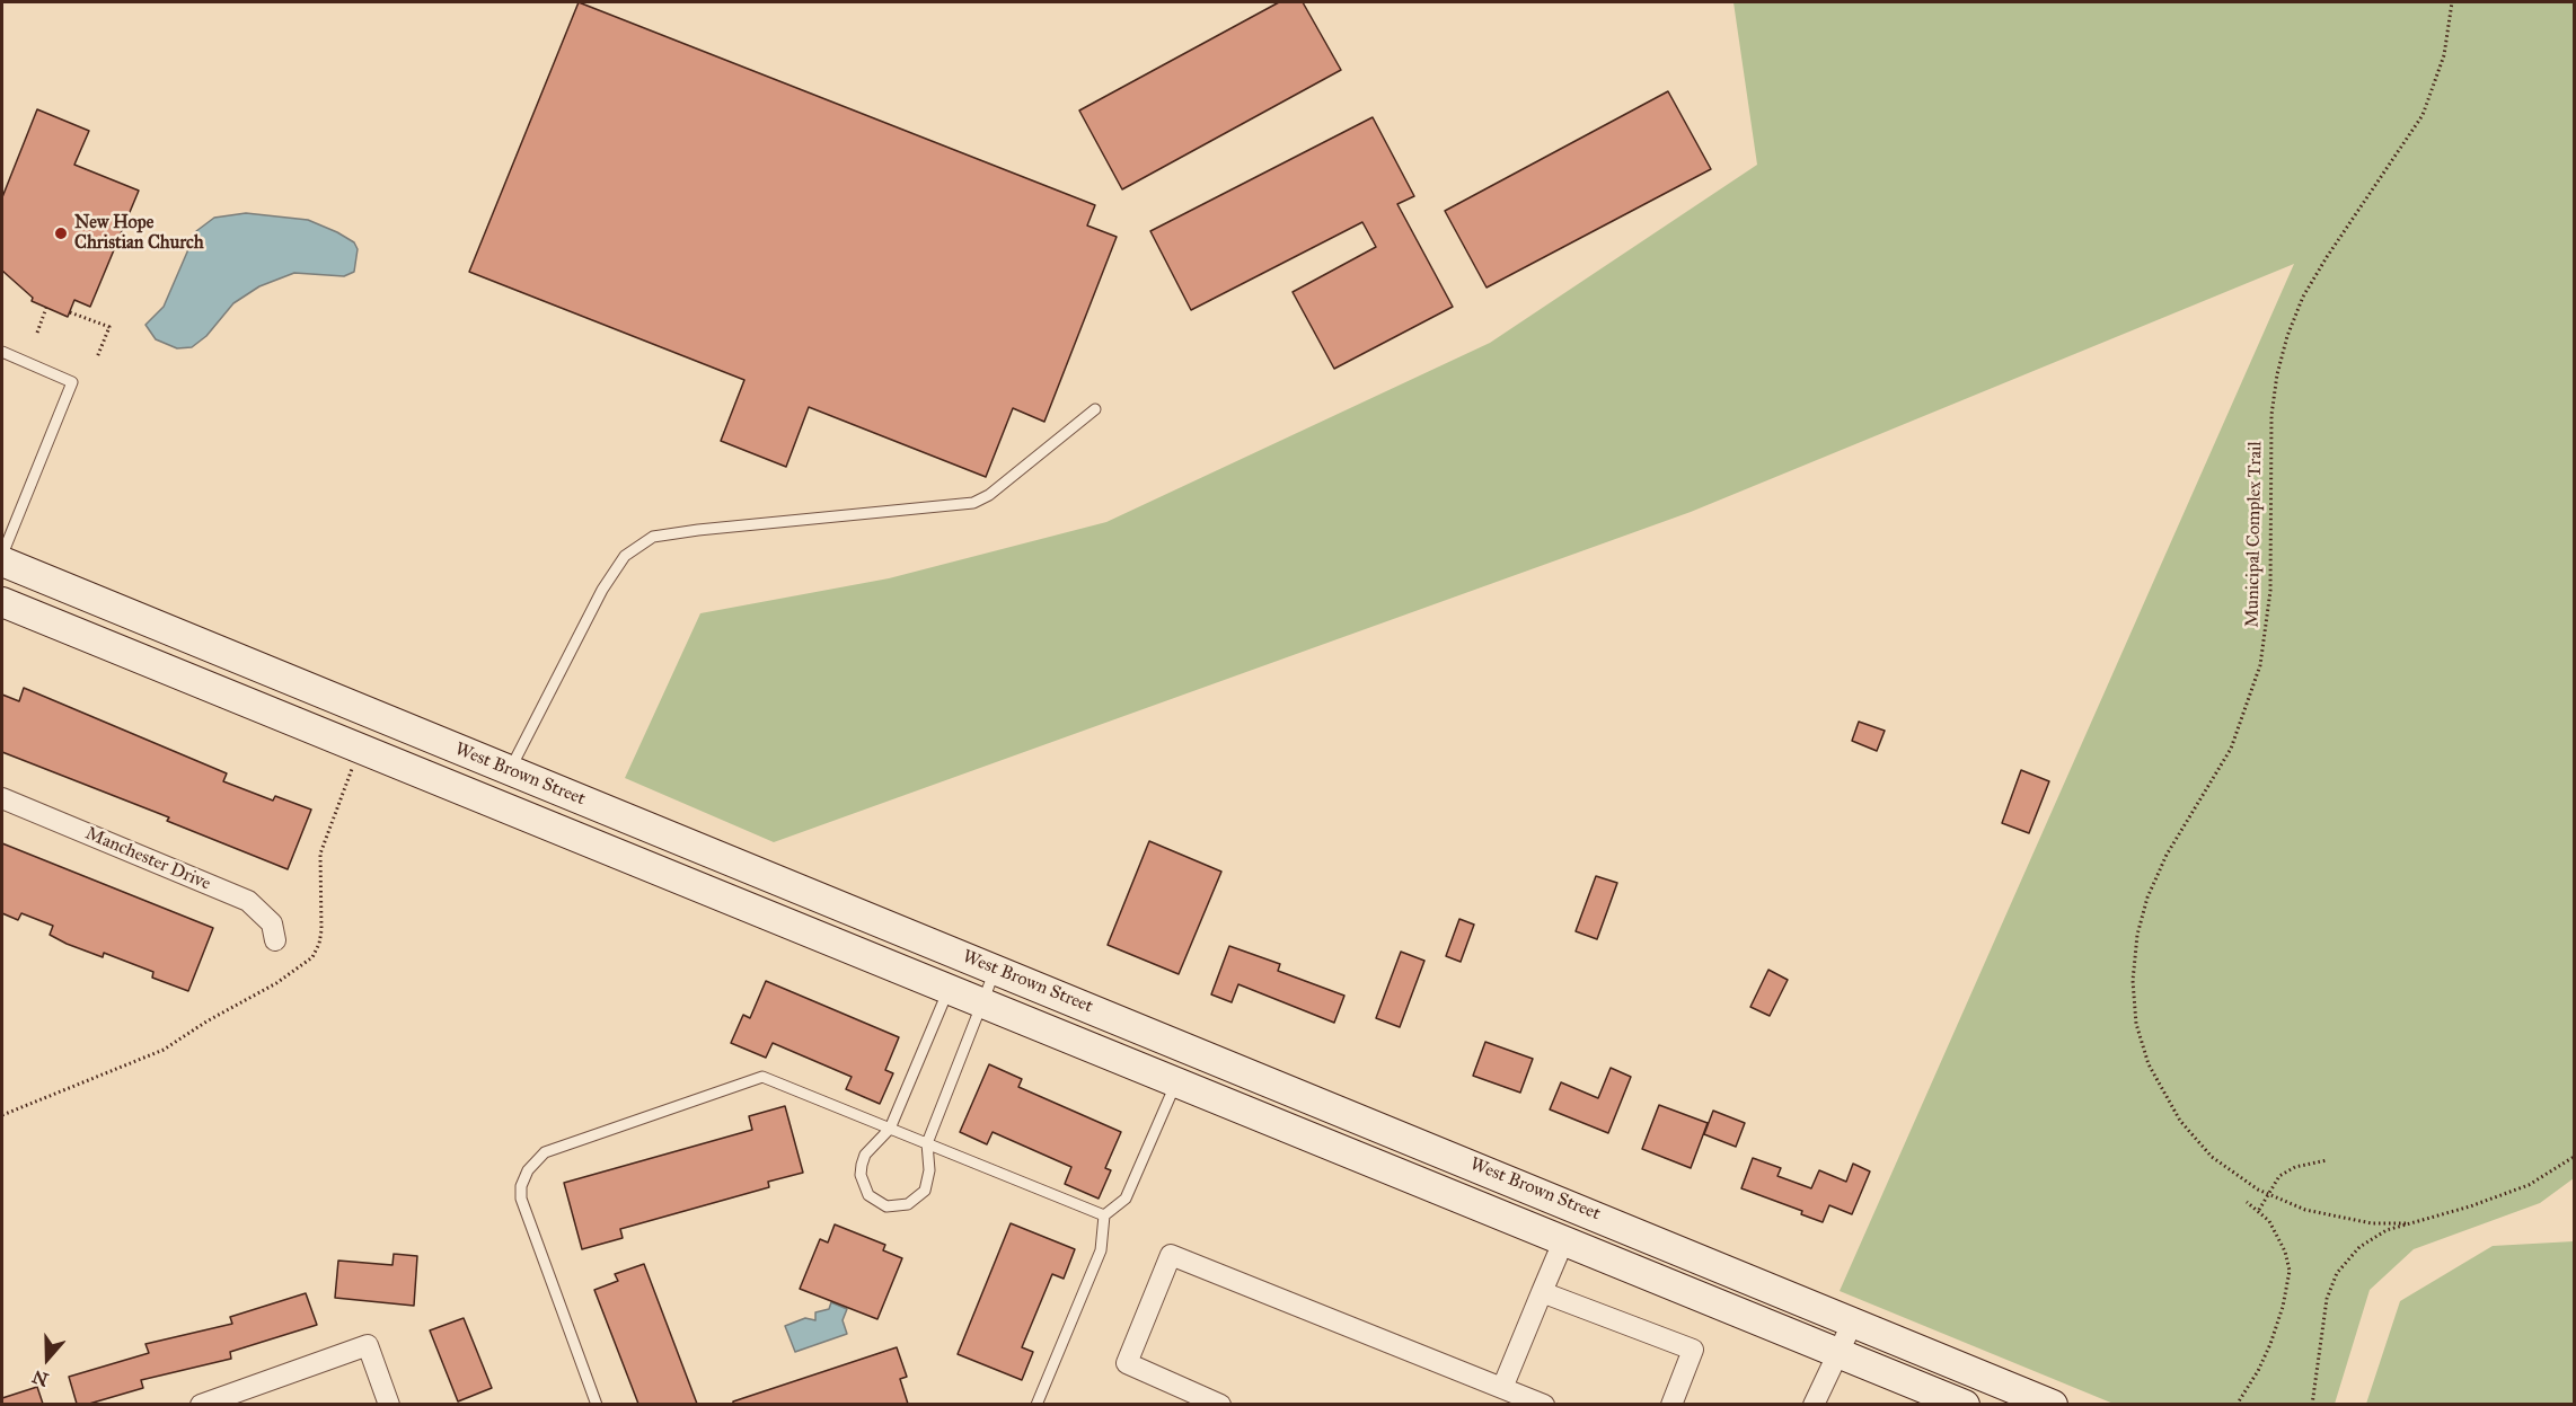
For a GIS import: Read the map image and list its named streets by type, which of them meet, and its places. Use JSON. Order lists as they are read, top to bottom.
{
  "streets": {
    "main road": ["West Brown Street"],
    "street": ["Manchester Drive"],
    "path": ["Municipal Complex Trail"]
  },
  "places": ["New Hope Christian Church"],
  "north": "bottom"
}
